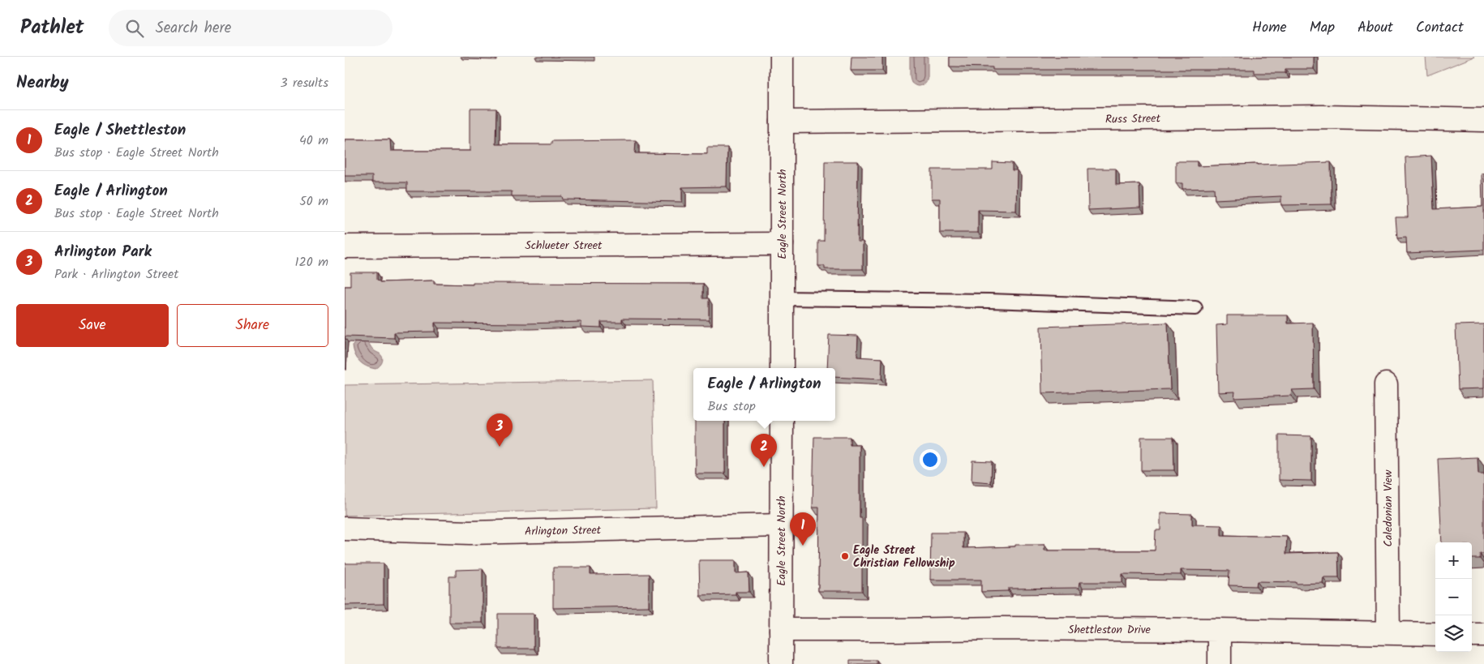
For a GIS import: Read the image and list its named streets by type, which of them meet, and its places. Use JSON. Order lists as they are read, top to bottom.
{
  "streets": {
    "street": [
      "Russ Street",
      "Eagle Street North",
      "Schlueter Street",
      "Caledonian View",
      "Arlington Street",
      "Shettleston Drive"
    ]
  },
  "crossings": [
    ["Russ Street", "Eagle Street North"],
    ["Eagle Street North", "Schlueter Street"],
    ["Eagle Street North", "Arlington Street"],
    ["Eagle Street North", "Shettleston Drive"],
    ["Caledonian View", "Shettleston Drive"]
  ],
  "places": ["Eagle Street Christian Fellowship"],
  "page": {
    "header": "Pathlet",
    "search": "Search here",
    "nav": [
      "Home",
      "Map",
      "About",
      "Contact"
    ],
    "heading": ["Nearby", "3 results"],
    "list": [
      {
        "mark": "1",
        "name": "Eagle / Shettleston",
        "note": "Bus stop · Eagle Street North",
        "value": "40 m"
      },
      {
        "mark": "2",
        "name": "Eagle / Arlington",
        "note": "Bus stop · Eagle Street North",
        "value": "50 m"
      },
      {
        "mark": "3",
        "name": "Arlington Park",
        "note": "Park · Arlington Street",
        "value": "120 m"
      }
    ],
    "buttons": ["Save", "Share"],
    "popup": ["Eagle / Arlington", "Bus stop"],
    "pins": ["3", "2", "1"],
    "map_buttons": ["+", "−"]
  }
}
